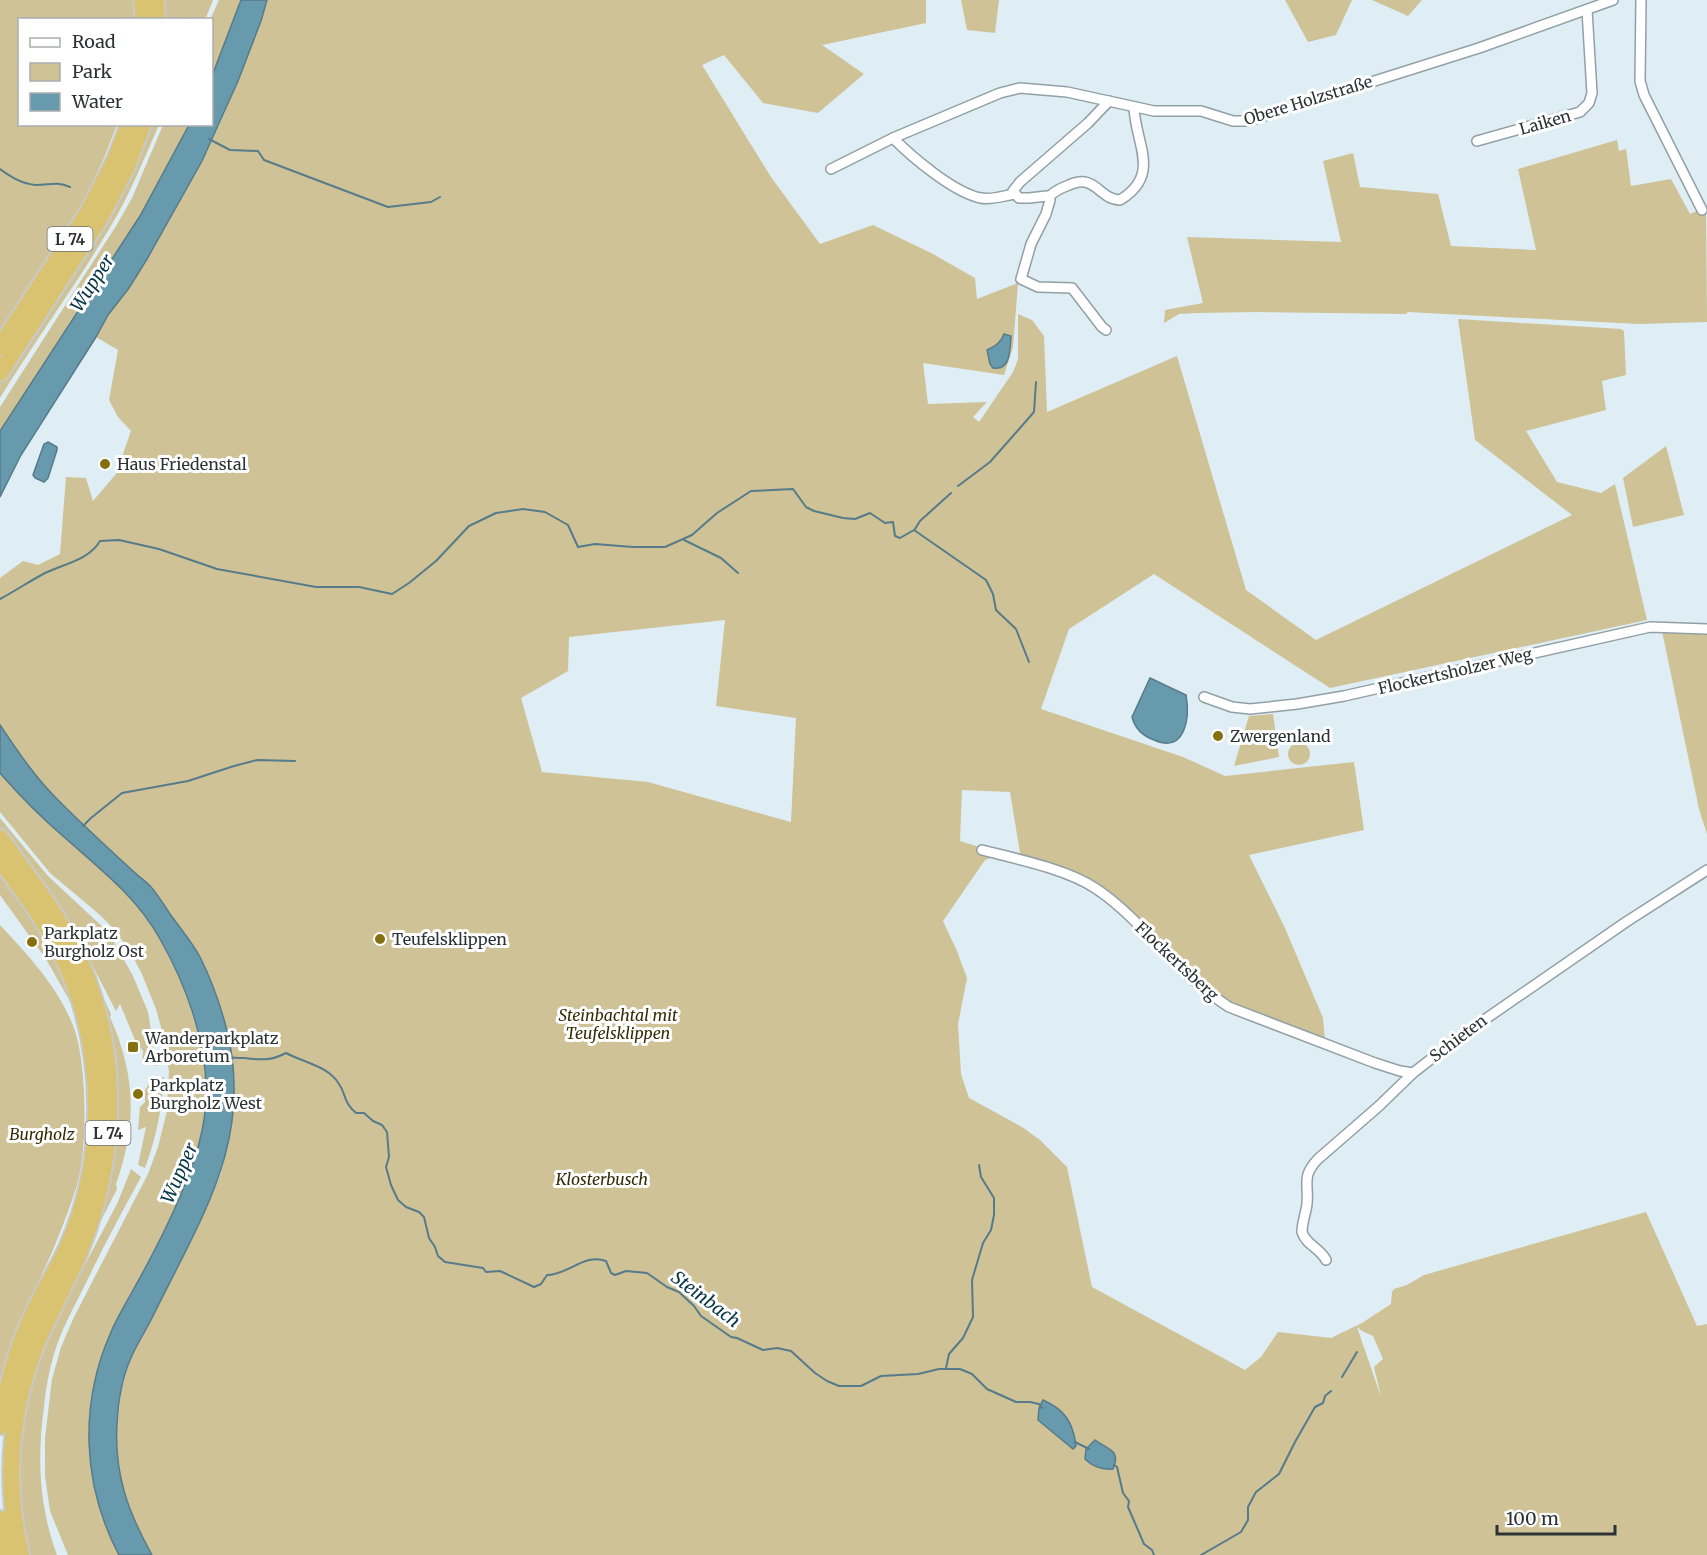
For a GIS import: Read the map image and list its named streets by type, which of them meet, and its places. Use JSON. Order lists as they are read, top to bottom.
{
  "streets": {
    "highway": ["L 74"],
    "street": [
      "Obere Holzstraße",
      "Laiken",
      "Flockertsholzer Weg",
      "Flockertsberg",
      "Schieten"
    ]
  },
  "crossings": [
    ["Obere Holzstraße", "Laiken"],
    ["Flockertsberg", "Schieten"]
  ],
  "water": ["Wupper", "Steinbach"],
  "parks": ["Steinbachtal mit Teufelsklippen", "Burgholz", "Klosterbusch"],
  "places": {
    "other": [
      "Haus Friedenstal",
      "Zwergenland",
      "Teufelsklippen",
      "Parkplatz Burgholz Ost",
      "Parkplatz Burgholz West"
    ],
    "transit": ["Wanderparkplatz Arboretum"]
  },
  "legend": ["Road", "Park", "Water"],
  "scale_bar": "100 m"
}
